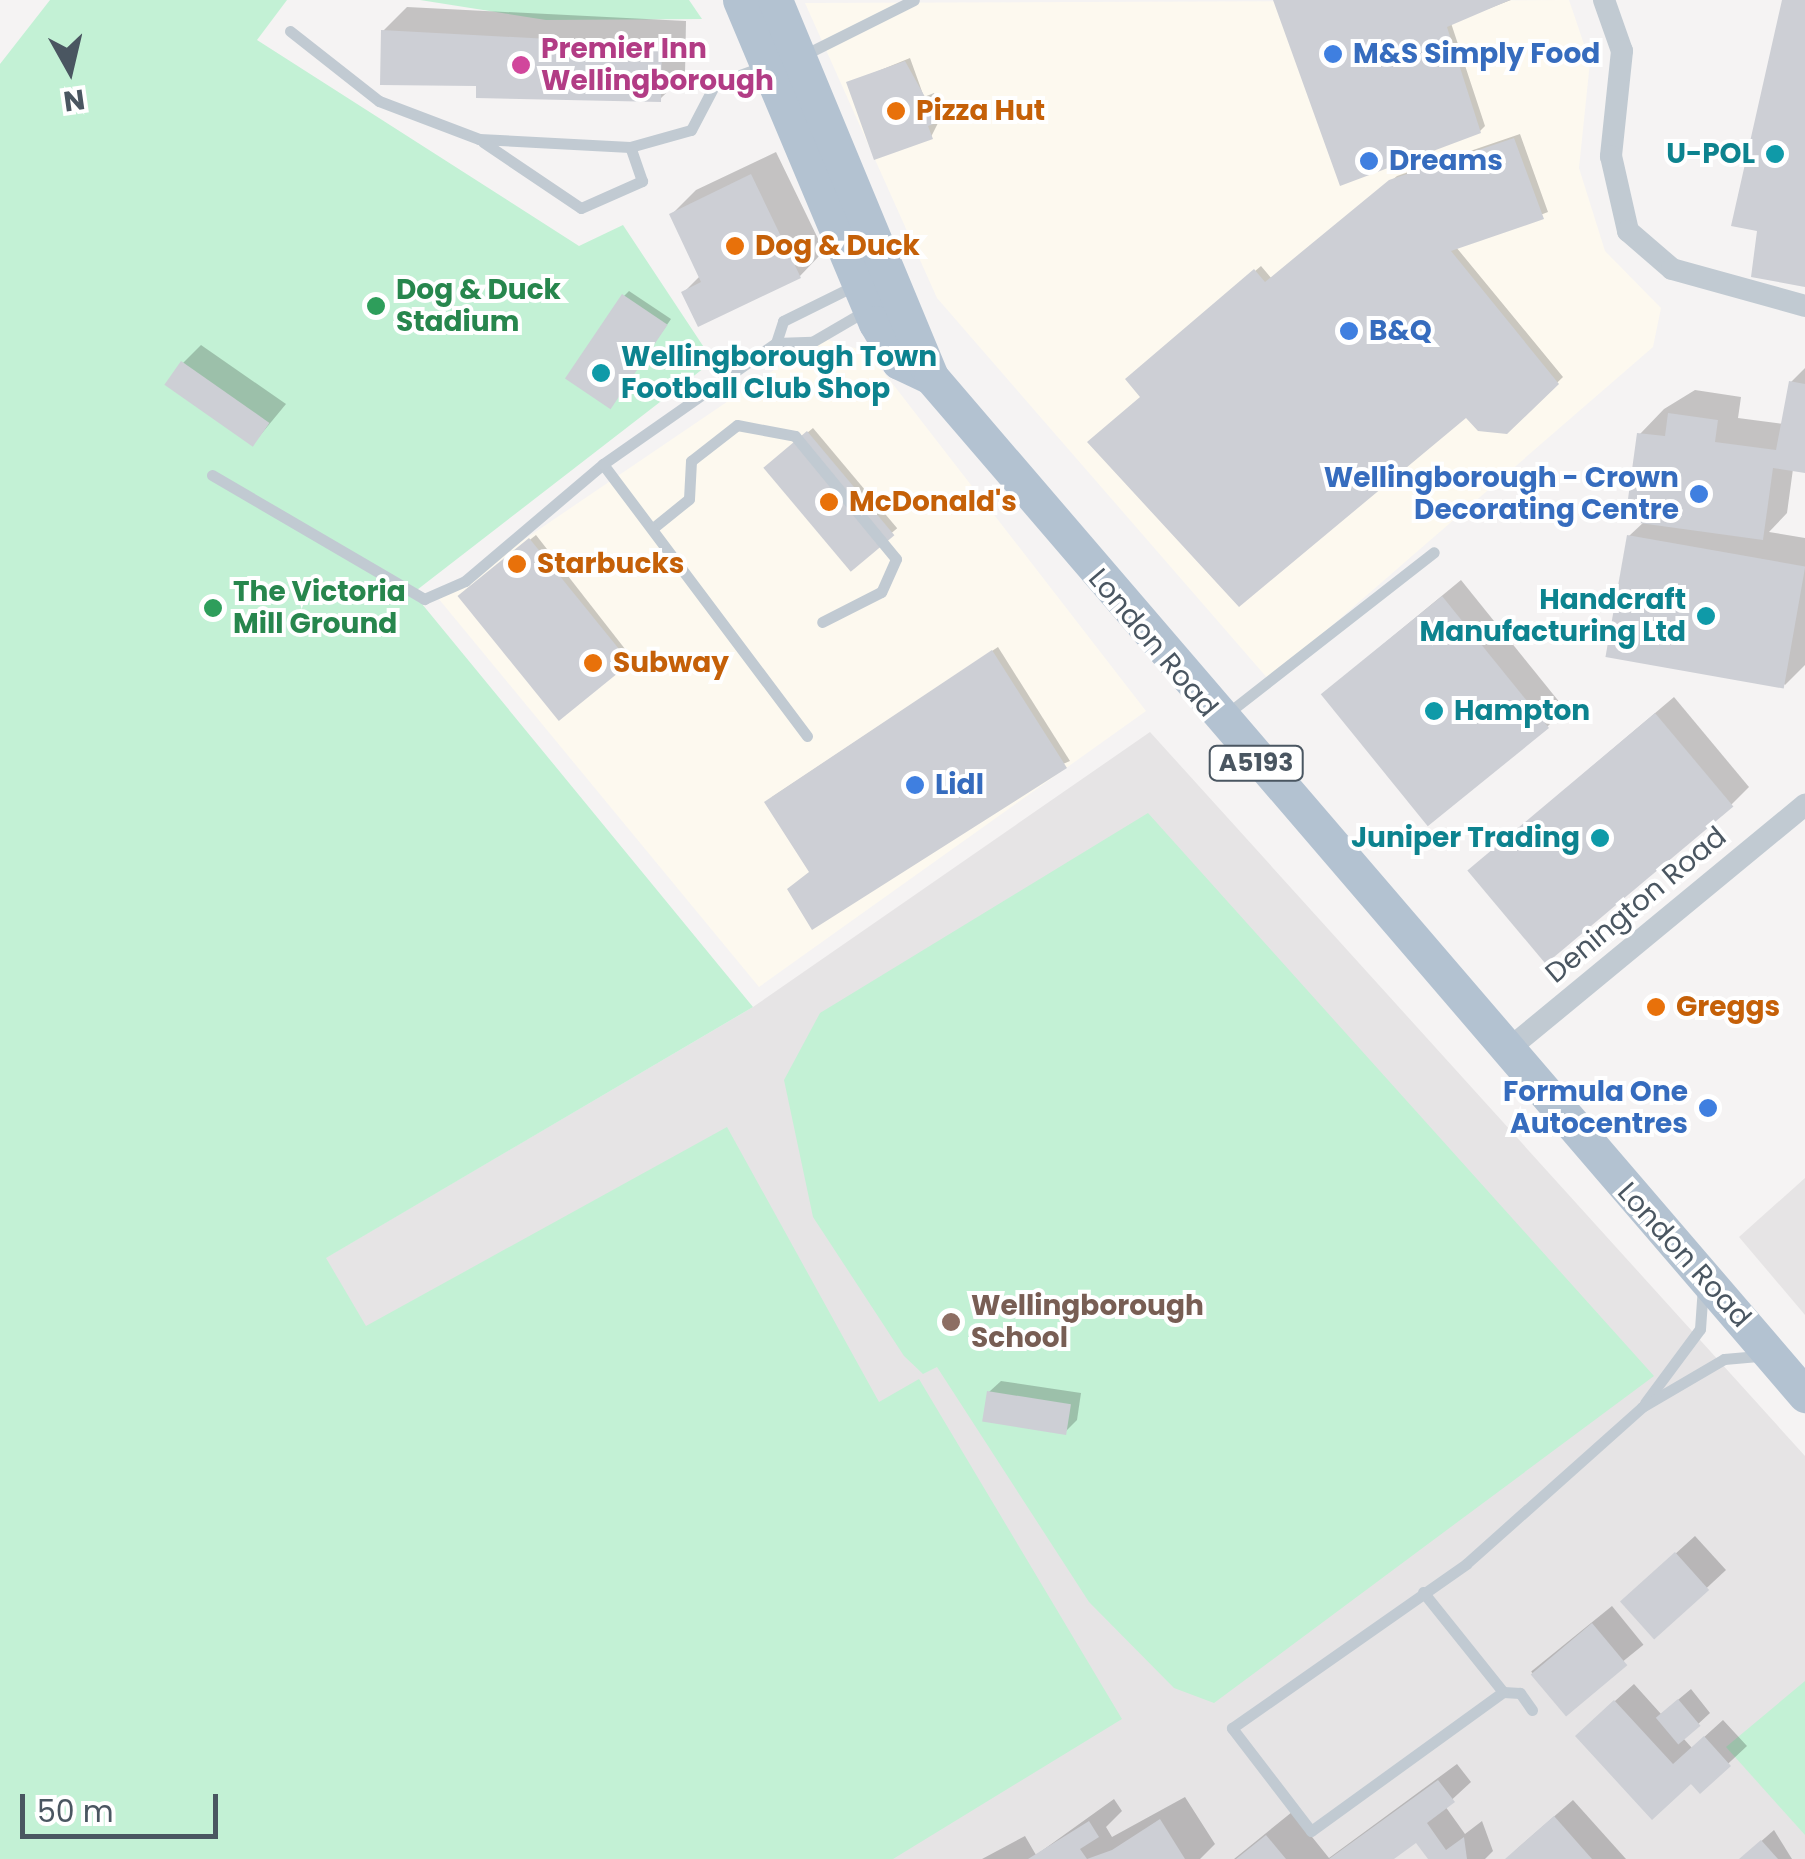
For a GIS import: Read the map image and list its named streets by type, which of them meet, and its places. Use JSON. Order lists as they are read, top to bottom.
{
  "streets": {
    "main road": ["London Road", "A5193"],
    "street": ["Denington Road"]
  },
  "crossings": [
    ["London Road", "Denington Road"]
  ],
  "places": [
    "M&S Simply Food",
    "Premier Inn Wellingborough",
    "Pizza Hut",
    "U-POL",
    "Dreams",
    "Dog & Duck",
    "Dog & Duck Stadium",
    "B&Q",
    "Wellingborough Town Football Club Shop",
    "Wellingborough - Crown Decorating Centre",
    "McDonald's",
    "Starbucks",
    "The Victoria Mill Ground",
    "Handcraft Manufacturing Ltd",
    "Subway",
    "Hampton",
    "Lidl",
    "Juniper Trading",
    "Greggs",
    "Formula One Autocentres",
    "Wellingborough School"
  ],
  "scale_bar": "50 m",
  "north": "bottom"
}
